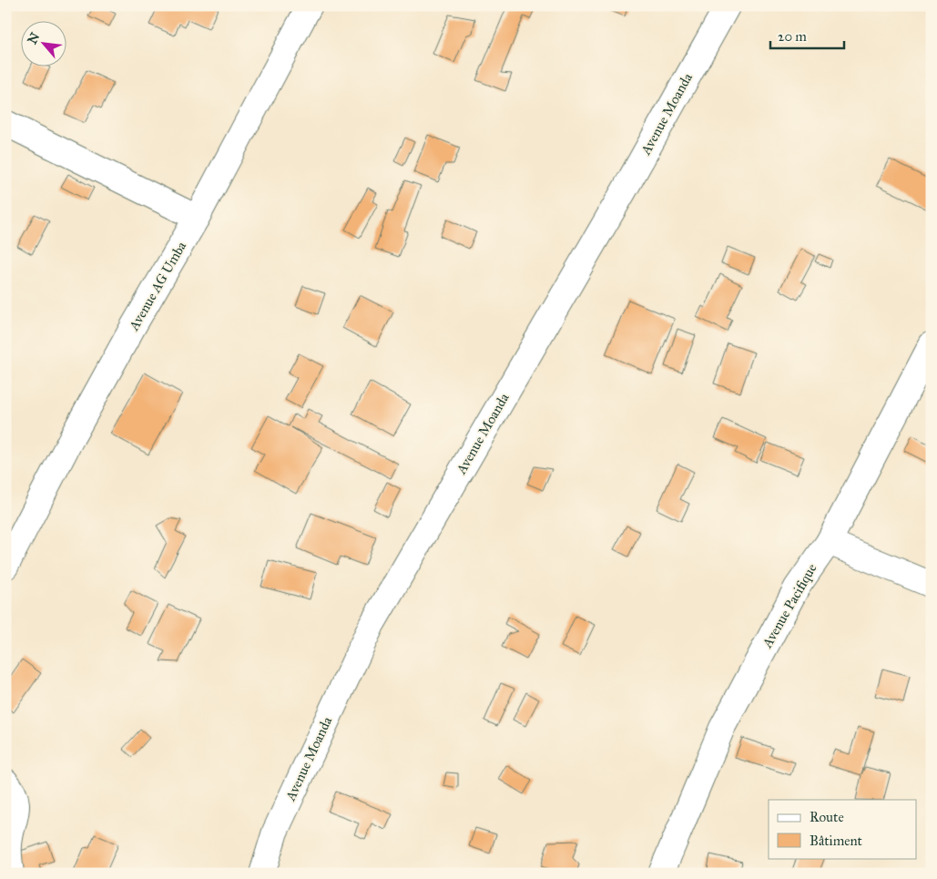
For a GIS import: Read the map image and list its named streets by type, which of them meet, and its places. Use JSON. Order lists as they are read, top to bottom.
{
  "streets": {
    "street": ["Avenue Moanda", "Avenue AG Umba", "Avenue Pacifique"]
  },
  "legend": ["Route", "Bâtiment"],
  "scale_bar": "20 m",
  "north": "top left"
}
